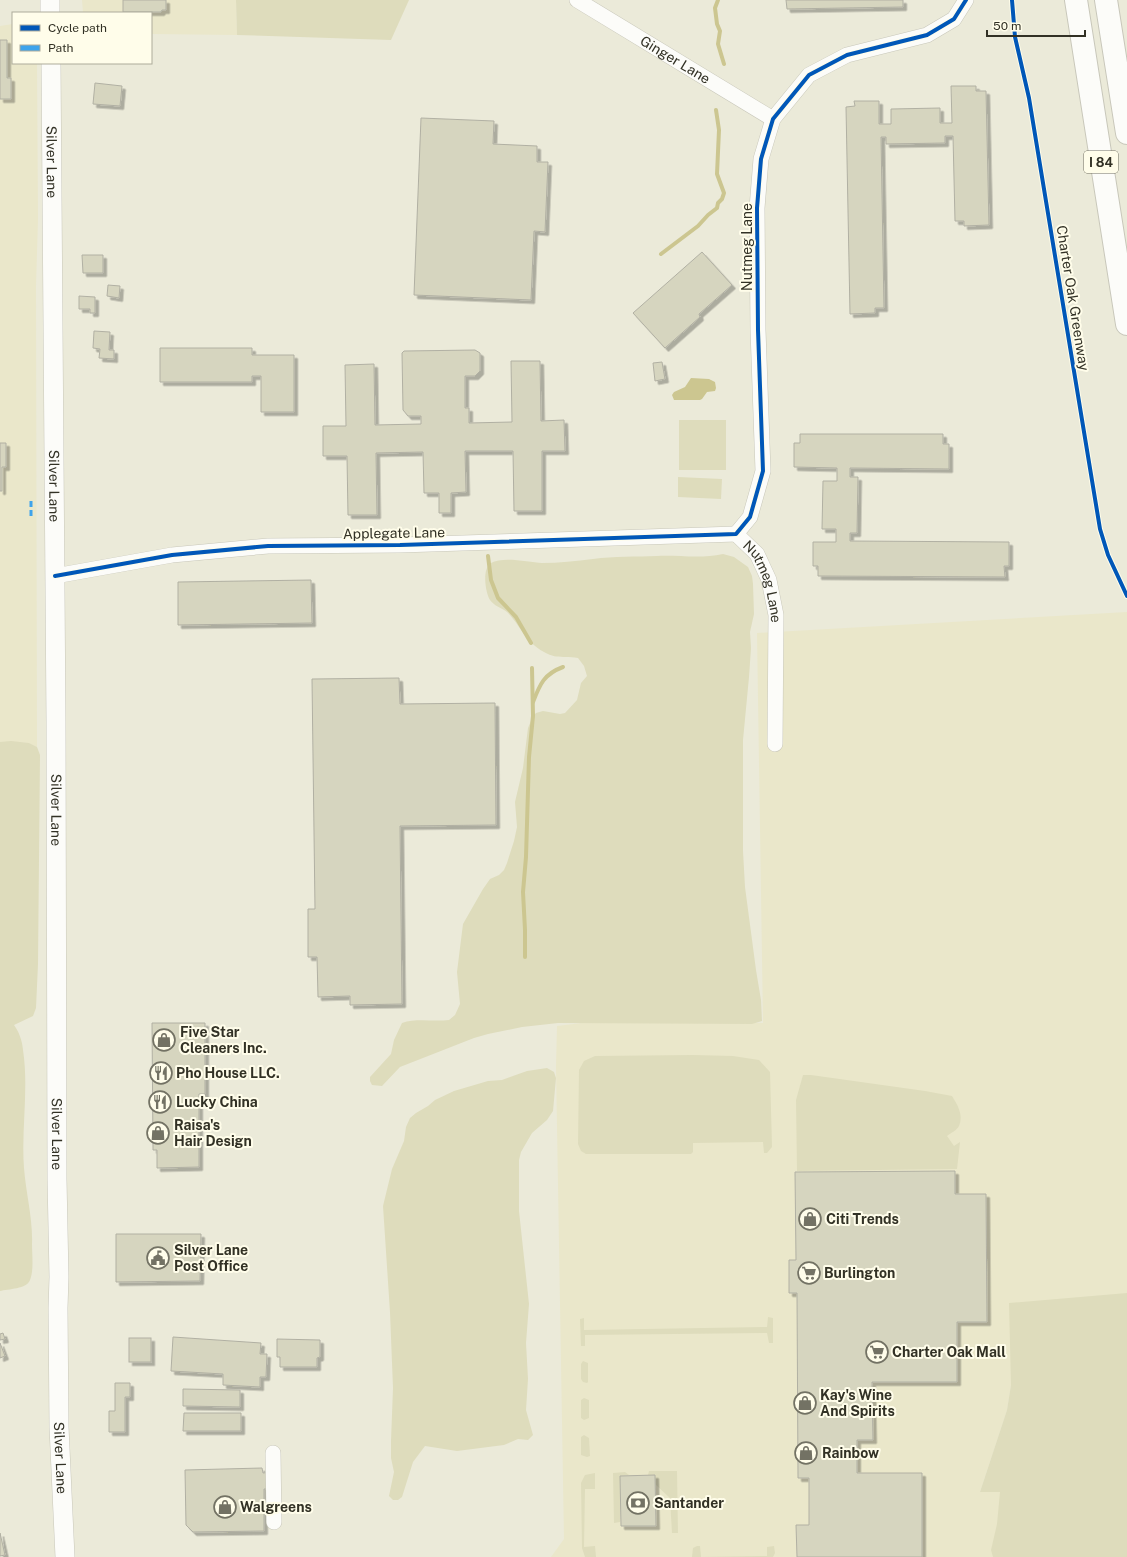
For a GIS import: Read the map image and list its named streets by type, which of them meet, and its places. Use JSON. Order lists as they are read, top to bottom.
{
  "streets": {
    "highway": ["I 84"],
    "main road": ["Silver Lane"],
    "street": ["Ginger Lane", "Nutmeg Lane", "Applegate Lane"],
    "cycle path": ["Charter Oak Greenway"]
  },
  "crossings": [
    ["Ginger Lane", "Nutmeg Lane"],
    ["Silver Lane", "Applegate Lane"],
    ["Nutmeg Lane", "Applegate Lane"]
  ],
  "places": {
    "shop": [
      "Five Star Cleaners Inc.",
      "Raisa's Hair Design",
      "Citi Trends",
      "Kay's Wine And Spirits",
      "Rainbow",
      "Walgreens"
    ],
    "restaurant": ["Pho House LLC.", "Lucky China"],
    "public building": ["Silver Lane Post Office"],
    "supermarket": ["Burlington", "Charter Oak Mall"],
    "bank": ["Santander"]
  },
  "legend": ["Cycle path", "Path"],
  "scale_bar": "50 m"
}
